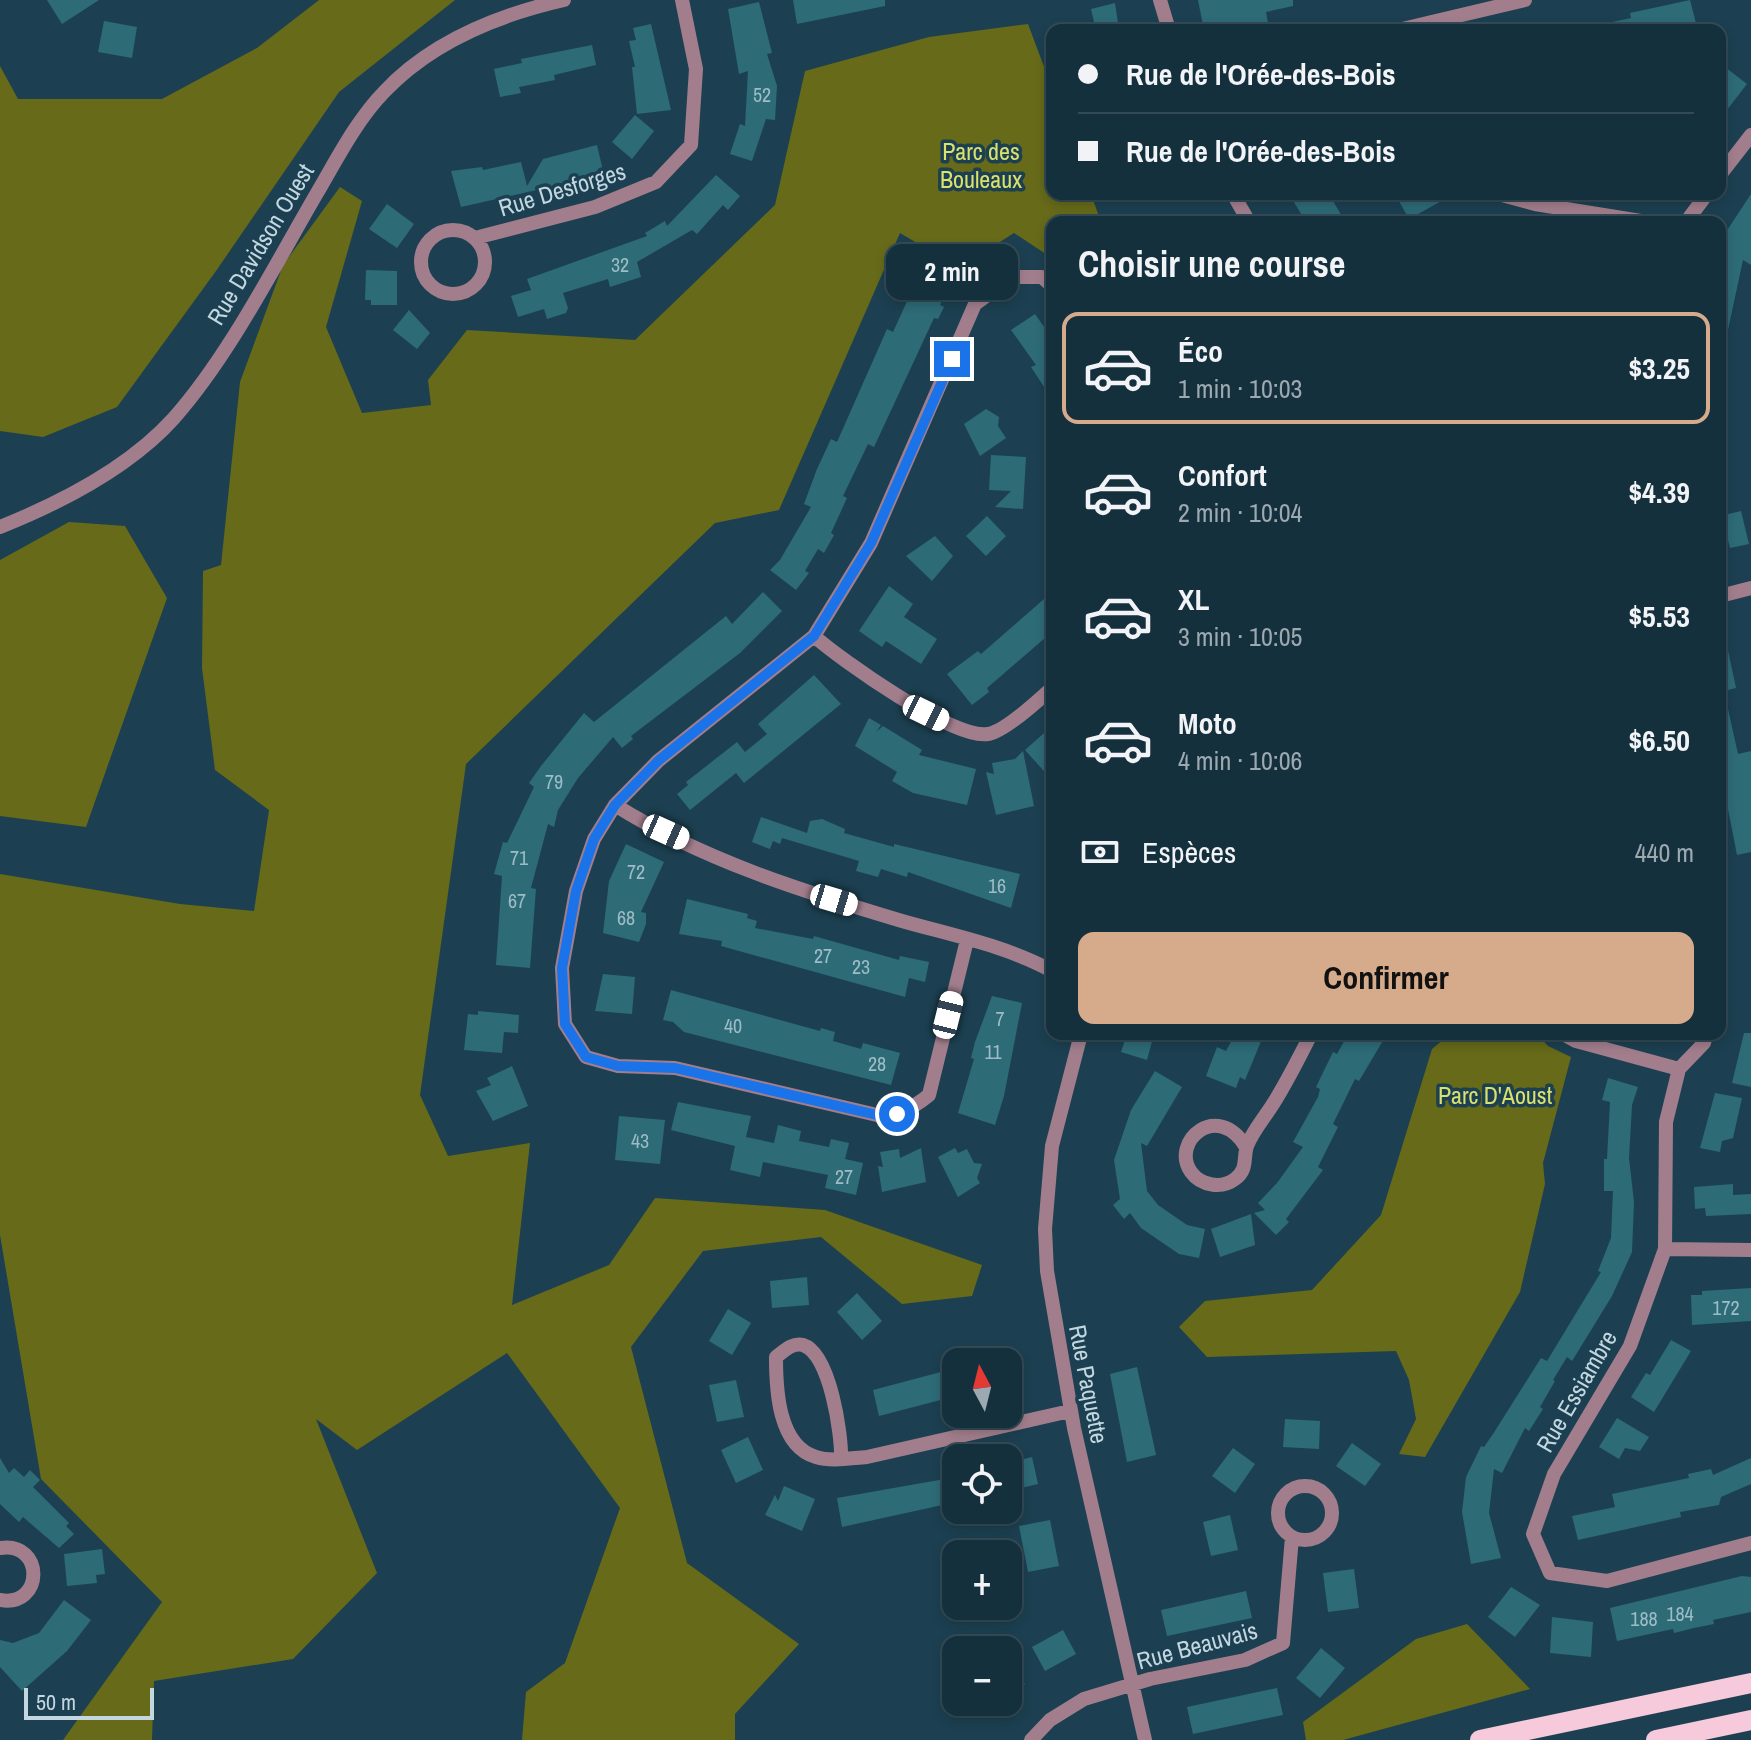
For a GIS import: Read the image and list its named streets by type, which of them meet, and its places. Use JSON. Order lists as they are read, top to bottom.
{
  "streets": {
    "street": [
      "Rue Desforges",
      "Rue Davidson Ouest",
      "Rue Paquette",
      "Rue Essiambre",
      "Rue Beauvais"
    ]
  },
  "crossings": [
    ["Rue Paquette", "Rue Beauvais"]
  ],
  "parks": ["Parc des Bouleaux", "Parc D'Aoust"],
  "house_numbers": [
    "52",
    "32",
    "79",
    "71",
    "72",
    "16",
    "67",
    "68",
    "27",
    "23",
    "7",
    "40",
    "11",
    "28",
    "43",
    "27",
    "172",
    "184",
    "188"
  ],
  "scale_bar": "50 m",
  "north": "top",
  "page": {
    "banner": ["Rue de l'Orée-des-Bois", "Rue de l'Orée-des-Bois"],
    "heading": "Choisir une course",
    "bubble": "2 min",
    "list": [
      {
        "name": "Éco",
        "note": "1 min · 10:03",
        "value": "$3.25"
      },
      {
        "name": "Confort",
        "note": "2 min · 10:04",
        "value": "$4.39"
      },
      {
        "name": "XL",
        "note": "3 min · 10:05",
        "value": "$5.53"
      },
      {
        "name": "Moto",
        "note": "4 min · 10:06",
        "value": "$6.50"
      }
    ],
    "pay": ["Espèces", "440 m"],
    "buttons": "Confirmer",
    "map_buttons": ["+", "−"],
    "scale": "50 m"
  }
}
